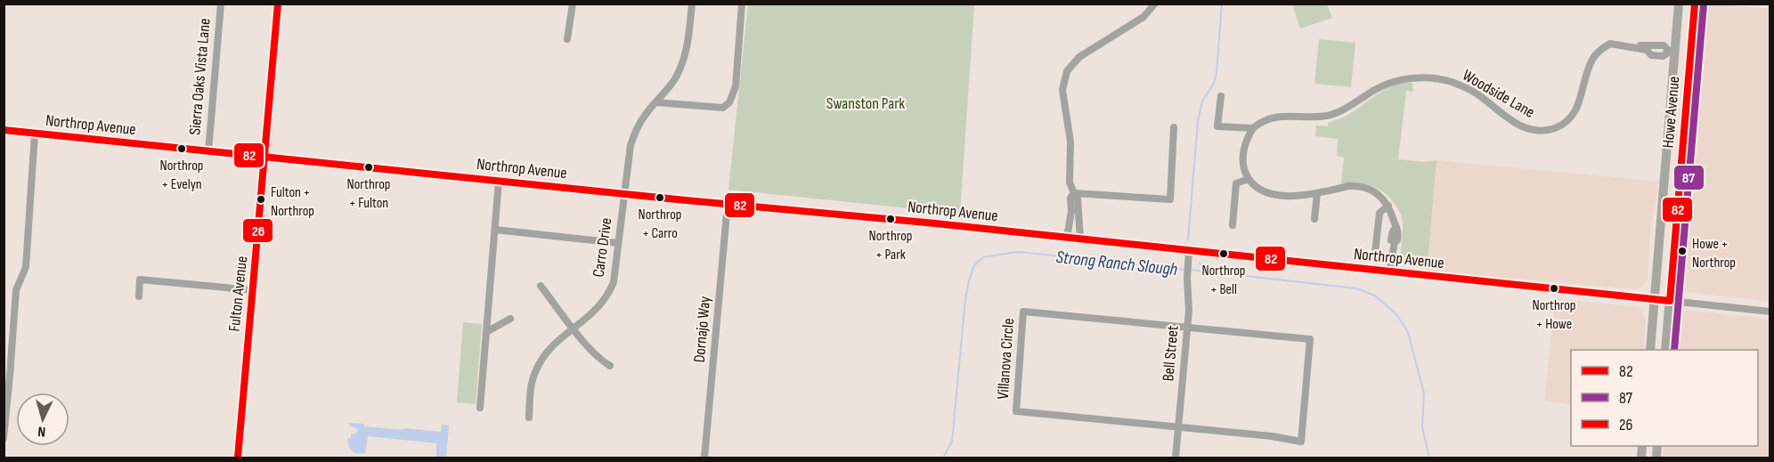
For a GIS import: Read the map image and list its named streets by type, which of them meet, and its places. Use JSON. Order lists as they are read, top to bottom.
{
  "streets": {
    "main road": ["Howe Avenue", "Fulton Avenue"],
    "street": [
      "Sierra Oaks Vista Lane",
      "Woodside Lane",
      "Northrop Avenue",
      "Carro Drive",
      "Dornajo Way",
      "Bell Street",
      "Villanova Circle"
    ]
  },
  "crossings": [
    ["Sierra Oaks Vista Lane", "Northrop Avenue"],
    ["Woodside Lane", "Howe Avenue"],
    ["Howe Avenue", "Northrop Avenue"],
    ["Northrop Avenue", "Carro Drive"],
    ["Northrop Avenue", "Fulton Avenue"],
    ["Northrop Avenue", "Dornajo Way"],
    ["Northrop Avenue", "Bell Street"],
    ["Bell Street", "Villanova Circle"]
  ],
  "water": ["Strong Ranch Slough"],
  "parks": ["Swanston Park"],
  "places": [
    "Northrop + Evelyn",
    "Northrop + Fulton",
    "Northrop + Carro",
    "Fulton + Northrop",
    "Northrop + Park",
    "Howe + Northrop",
    "Northrop + Bell",
    "Northrop + Howe"
  ],
  "lines": ["transit line 82", "transit line 26", "transit line 87"],
  "legend": ["82", "87", "26"],
  "north": "bottom"
}
